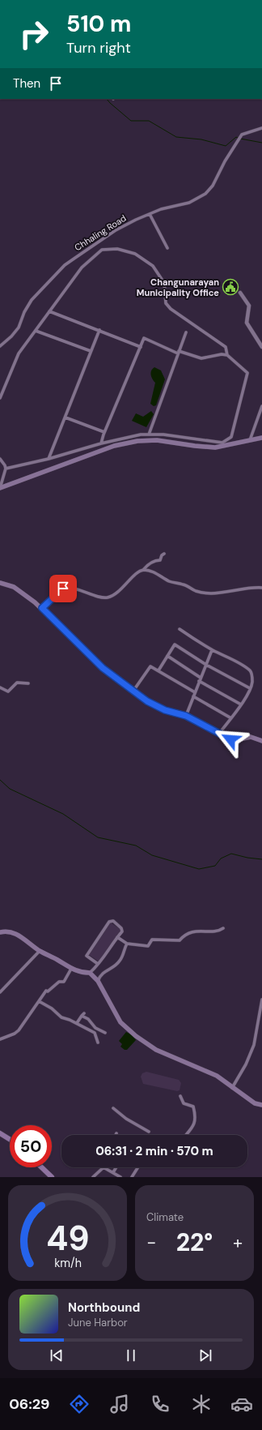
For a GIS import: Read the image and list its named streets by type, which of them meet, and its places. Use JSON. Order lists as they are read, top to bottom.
{
  "streets": {
    "street": ["Chhaling Road"]
  },
  "places": {
    "public building": ["Changunarayan Municipality Office"]
  },
  "page": {
    "turn": ["510 m", "Turn right"],
    "then": "Then",
    "limit": "50",
    "trip": "06:31 · 2 min · 570 m",
    "tile": "Climate",
    "heat": ["−", "22°", "+"],
    "song": ["Northbound", "June Harbor"],
    "tabs": "06:29",
    "gauge": ["49", "km/h"]
  }
}
